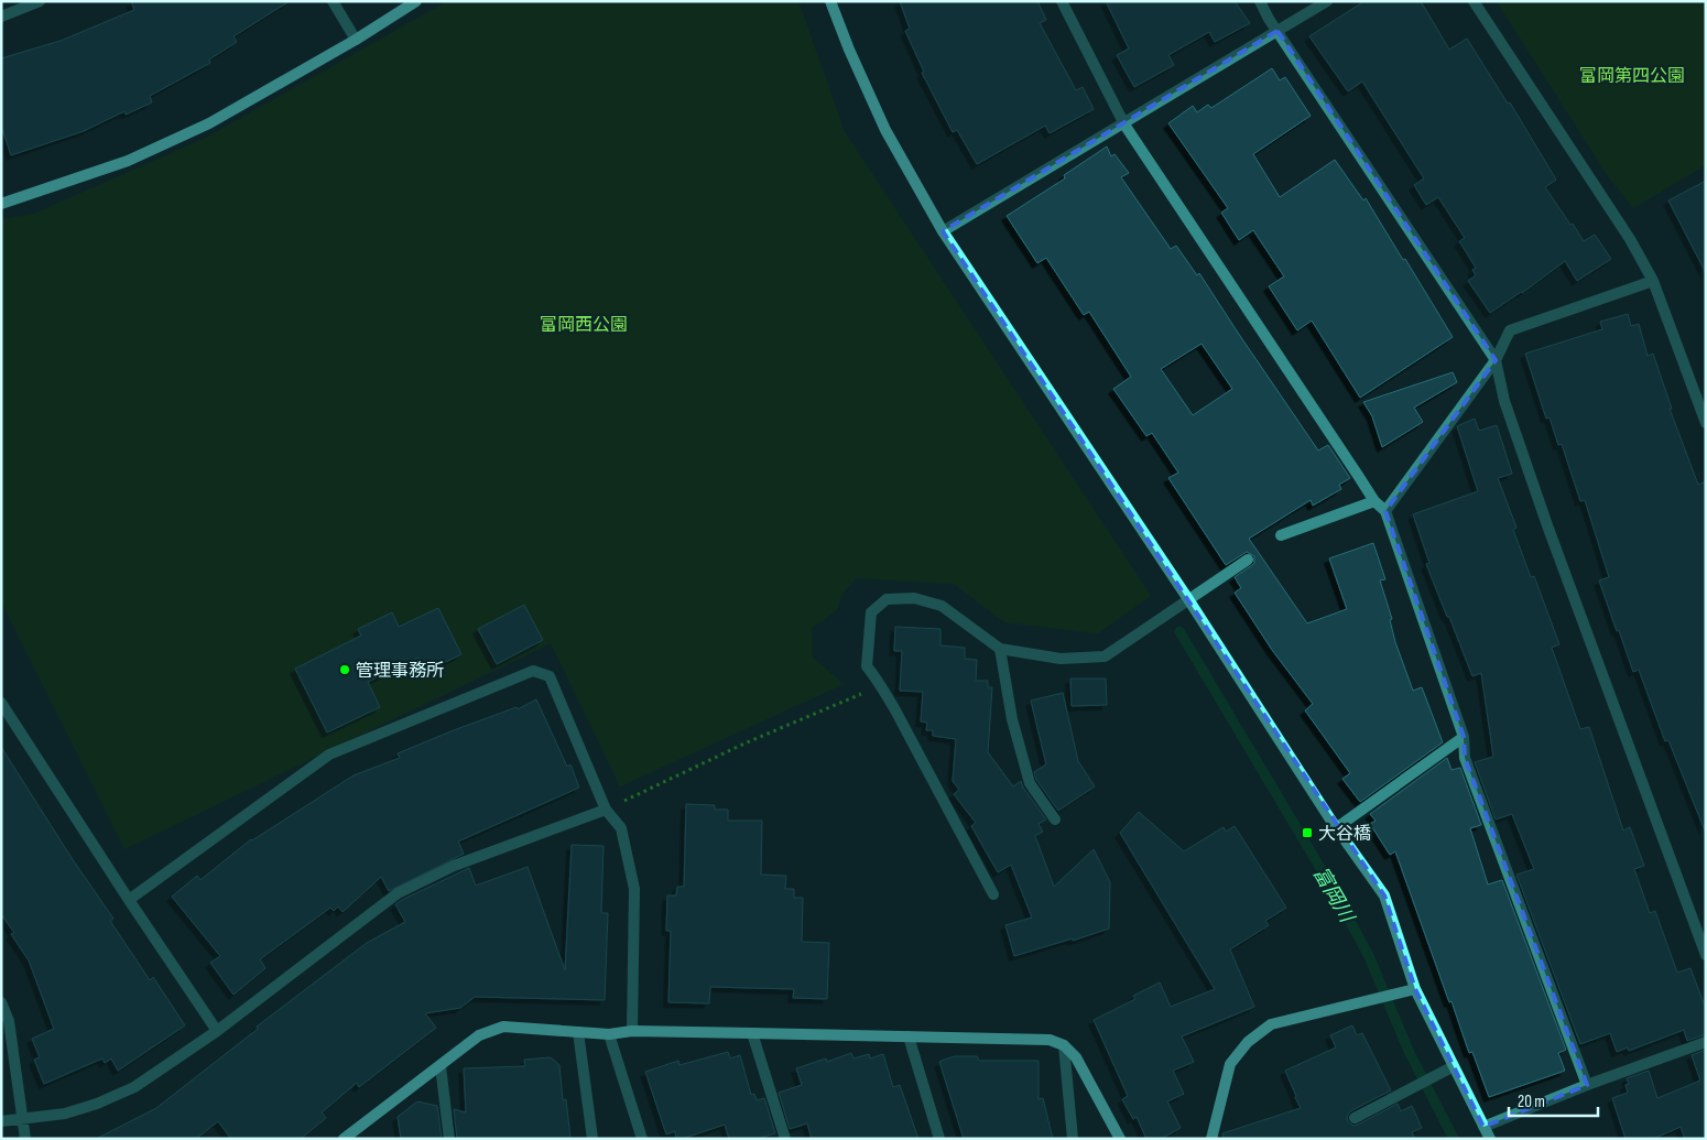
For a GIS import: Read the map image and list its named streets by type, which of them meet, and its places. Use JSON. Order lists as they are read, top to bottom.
{
  "water": ["富岡川"],
  "parks": ["富岡第四公園", "富岡西公園"],
  "places": {
    "other": ["管理事務所"],
    "transit": ["大谷橋"]
  },
  "scale_bar": "20 m"
}
